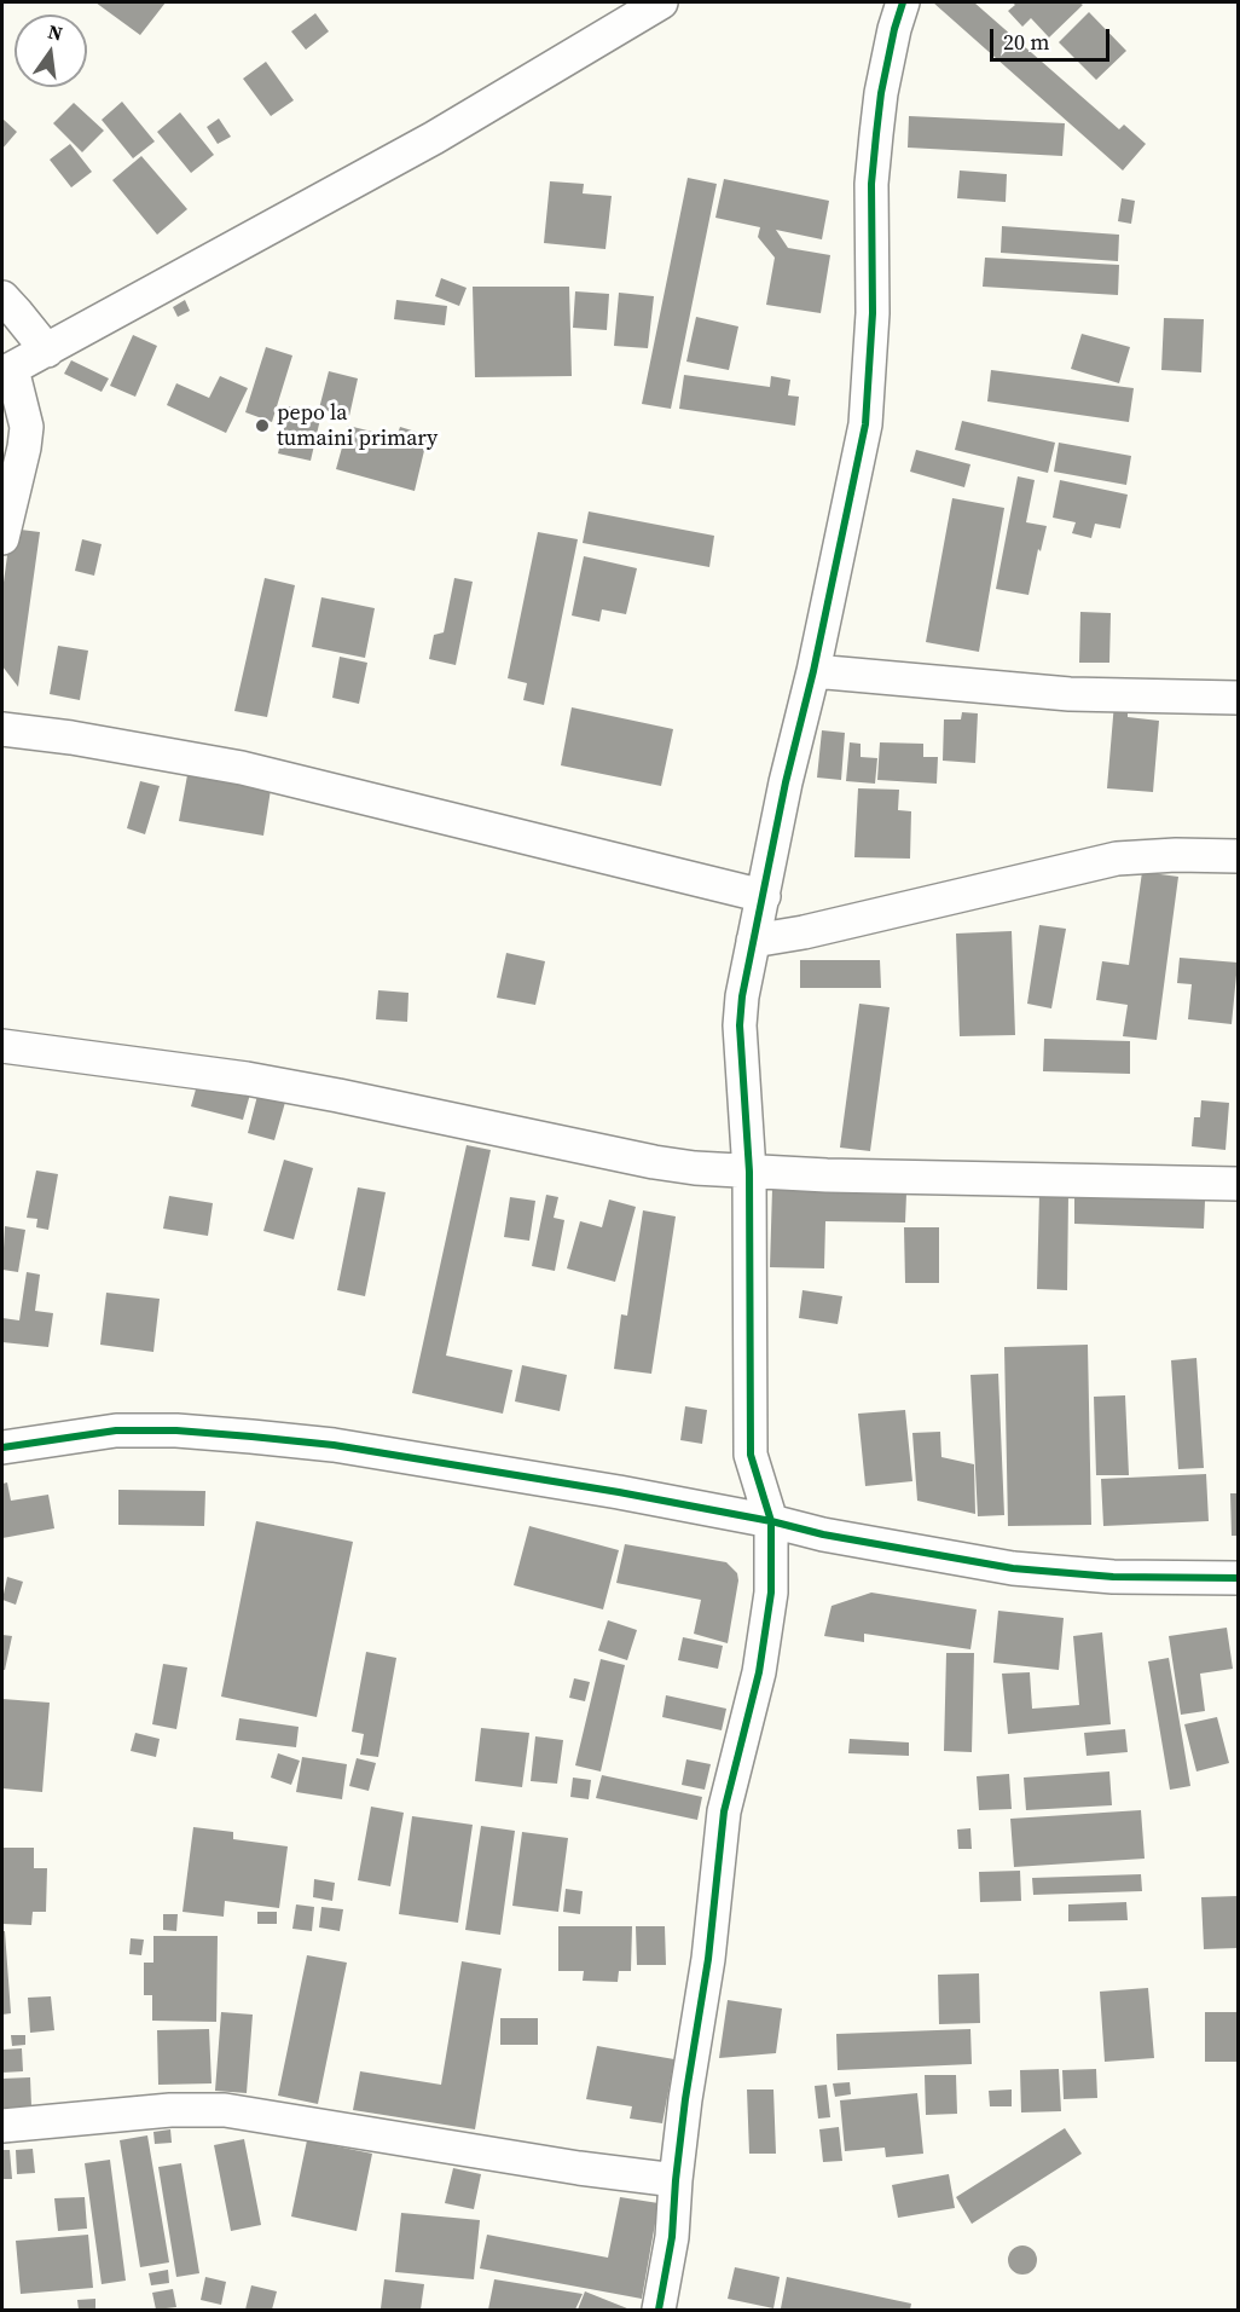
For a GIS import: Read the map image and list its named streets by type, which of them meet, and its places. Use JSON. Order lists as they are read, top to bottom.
{
  "places": ["pepo la tumaini primary"],
  "scale_bar": "20 m",
  "north": "top"
}
